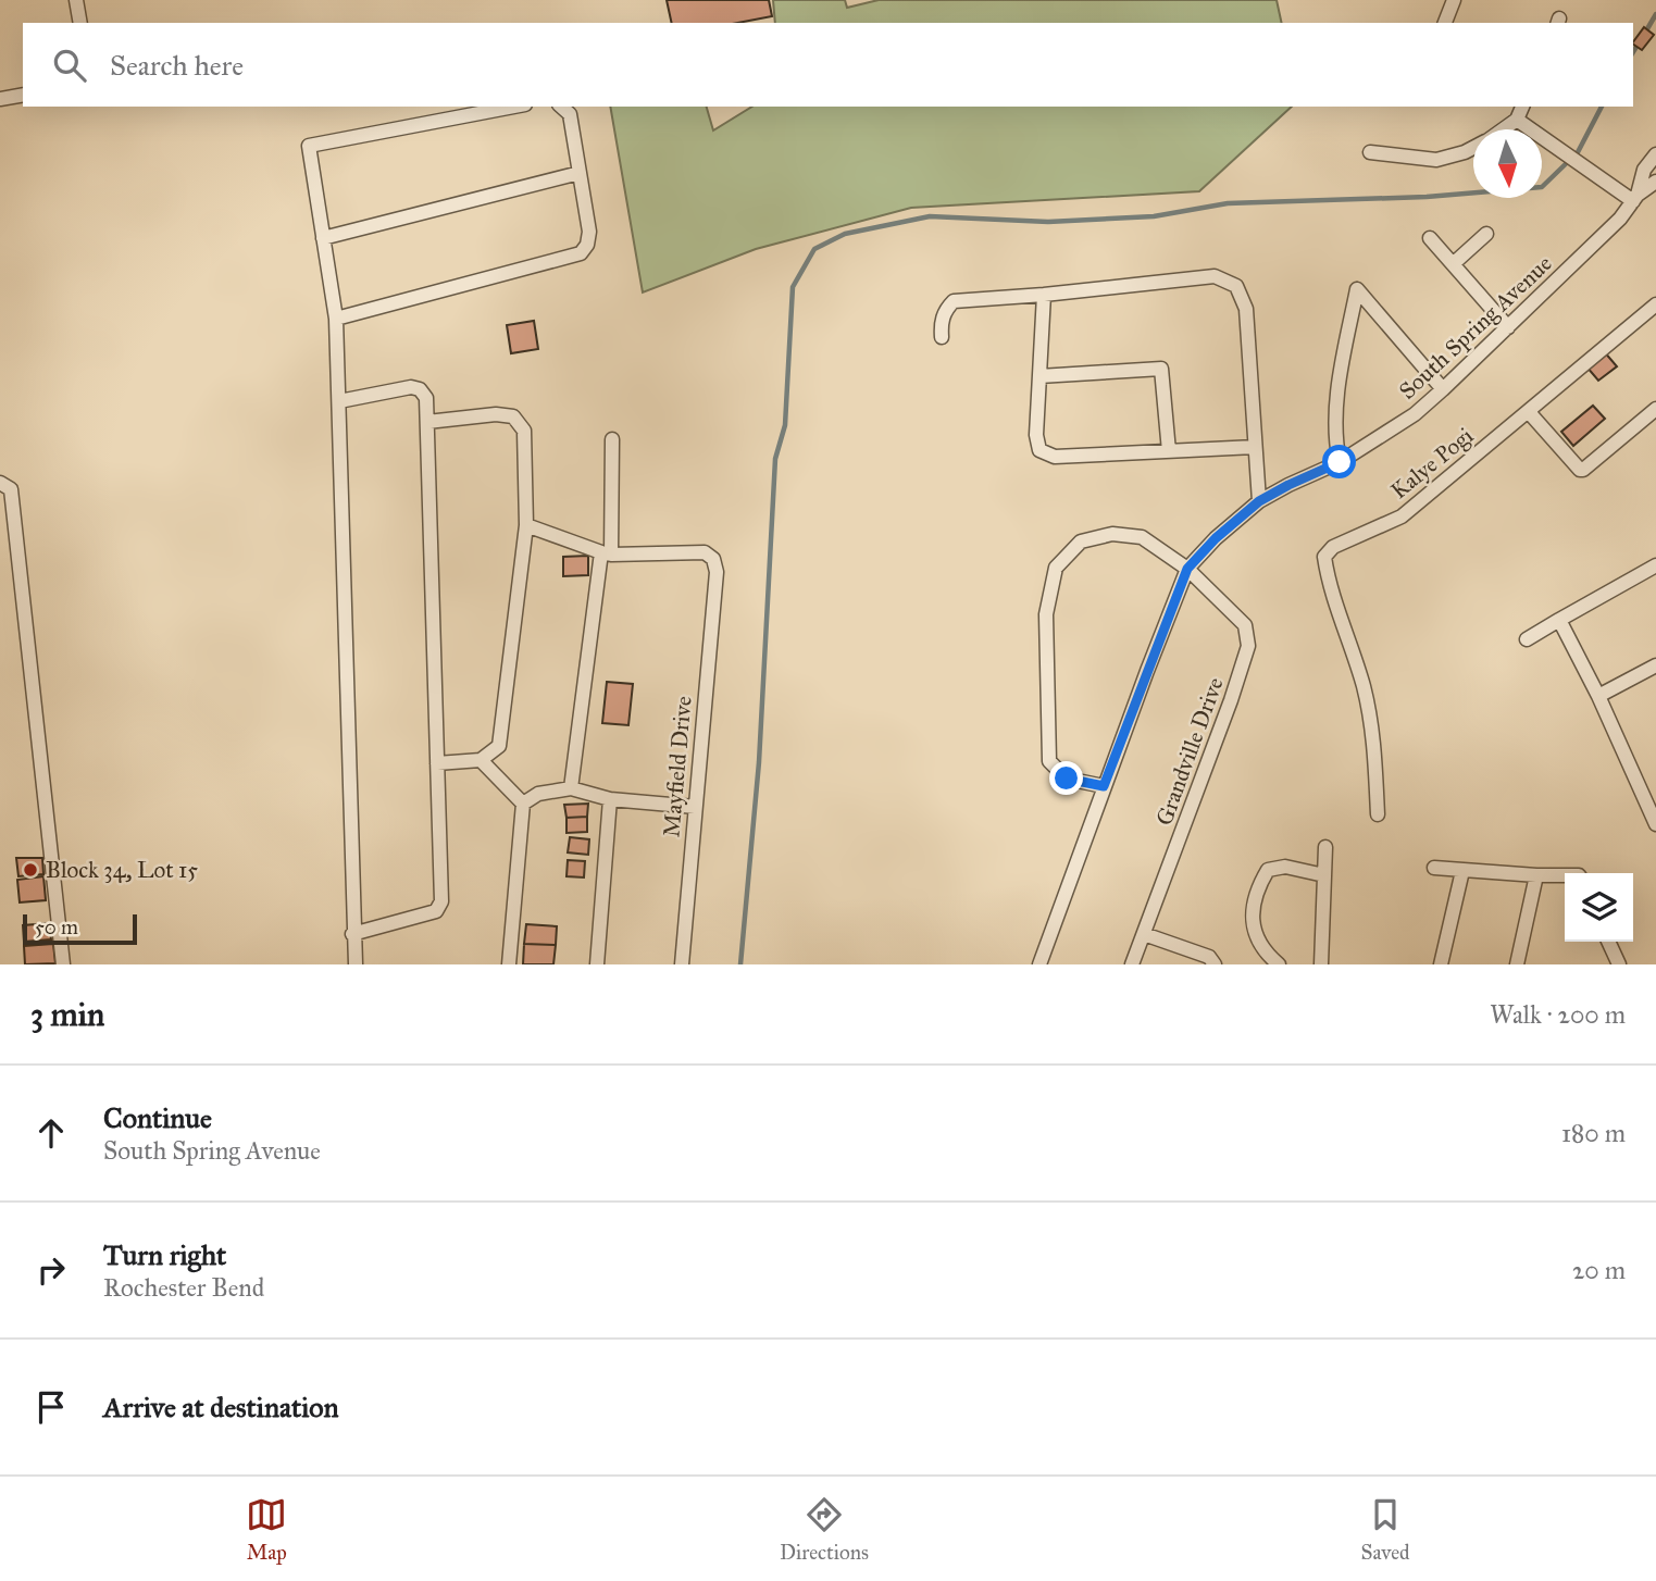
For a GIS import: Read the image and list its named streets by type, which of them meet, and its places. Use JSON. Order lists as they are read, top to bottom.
{
  "streets": {
    "street": [
      "South Spring Avenue",
      "Kalye Pogi",
      "Grandville Drive",
      "Mayfield Drive"
    ]
  },
  "crossings": [
    ["South Spring Avenue", "Grandville Drive"]
  ],
  "places": ["Block 34, Lot 15"],
  "scale_bar": "50 m",
  "north": "bottom",
  "page": {
    "search": "Search here",
    "scale": "50 m",
    "heading": ["3 min", "Walk · 200 m"],
    "list": [
      ["Continue", "South Spring Avenue", "180 m"],
      ["Turn right", "Rochester Bend", "20 m"],
      "Arrive at destination"
    ],
    "nav": ["Map", "Directions", "Saved"]
  }
}
